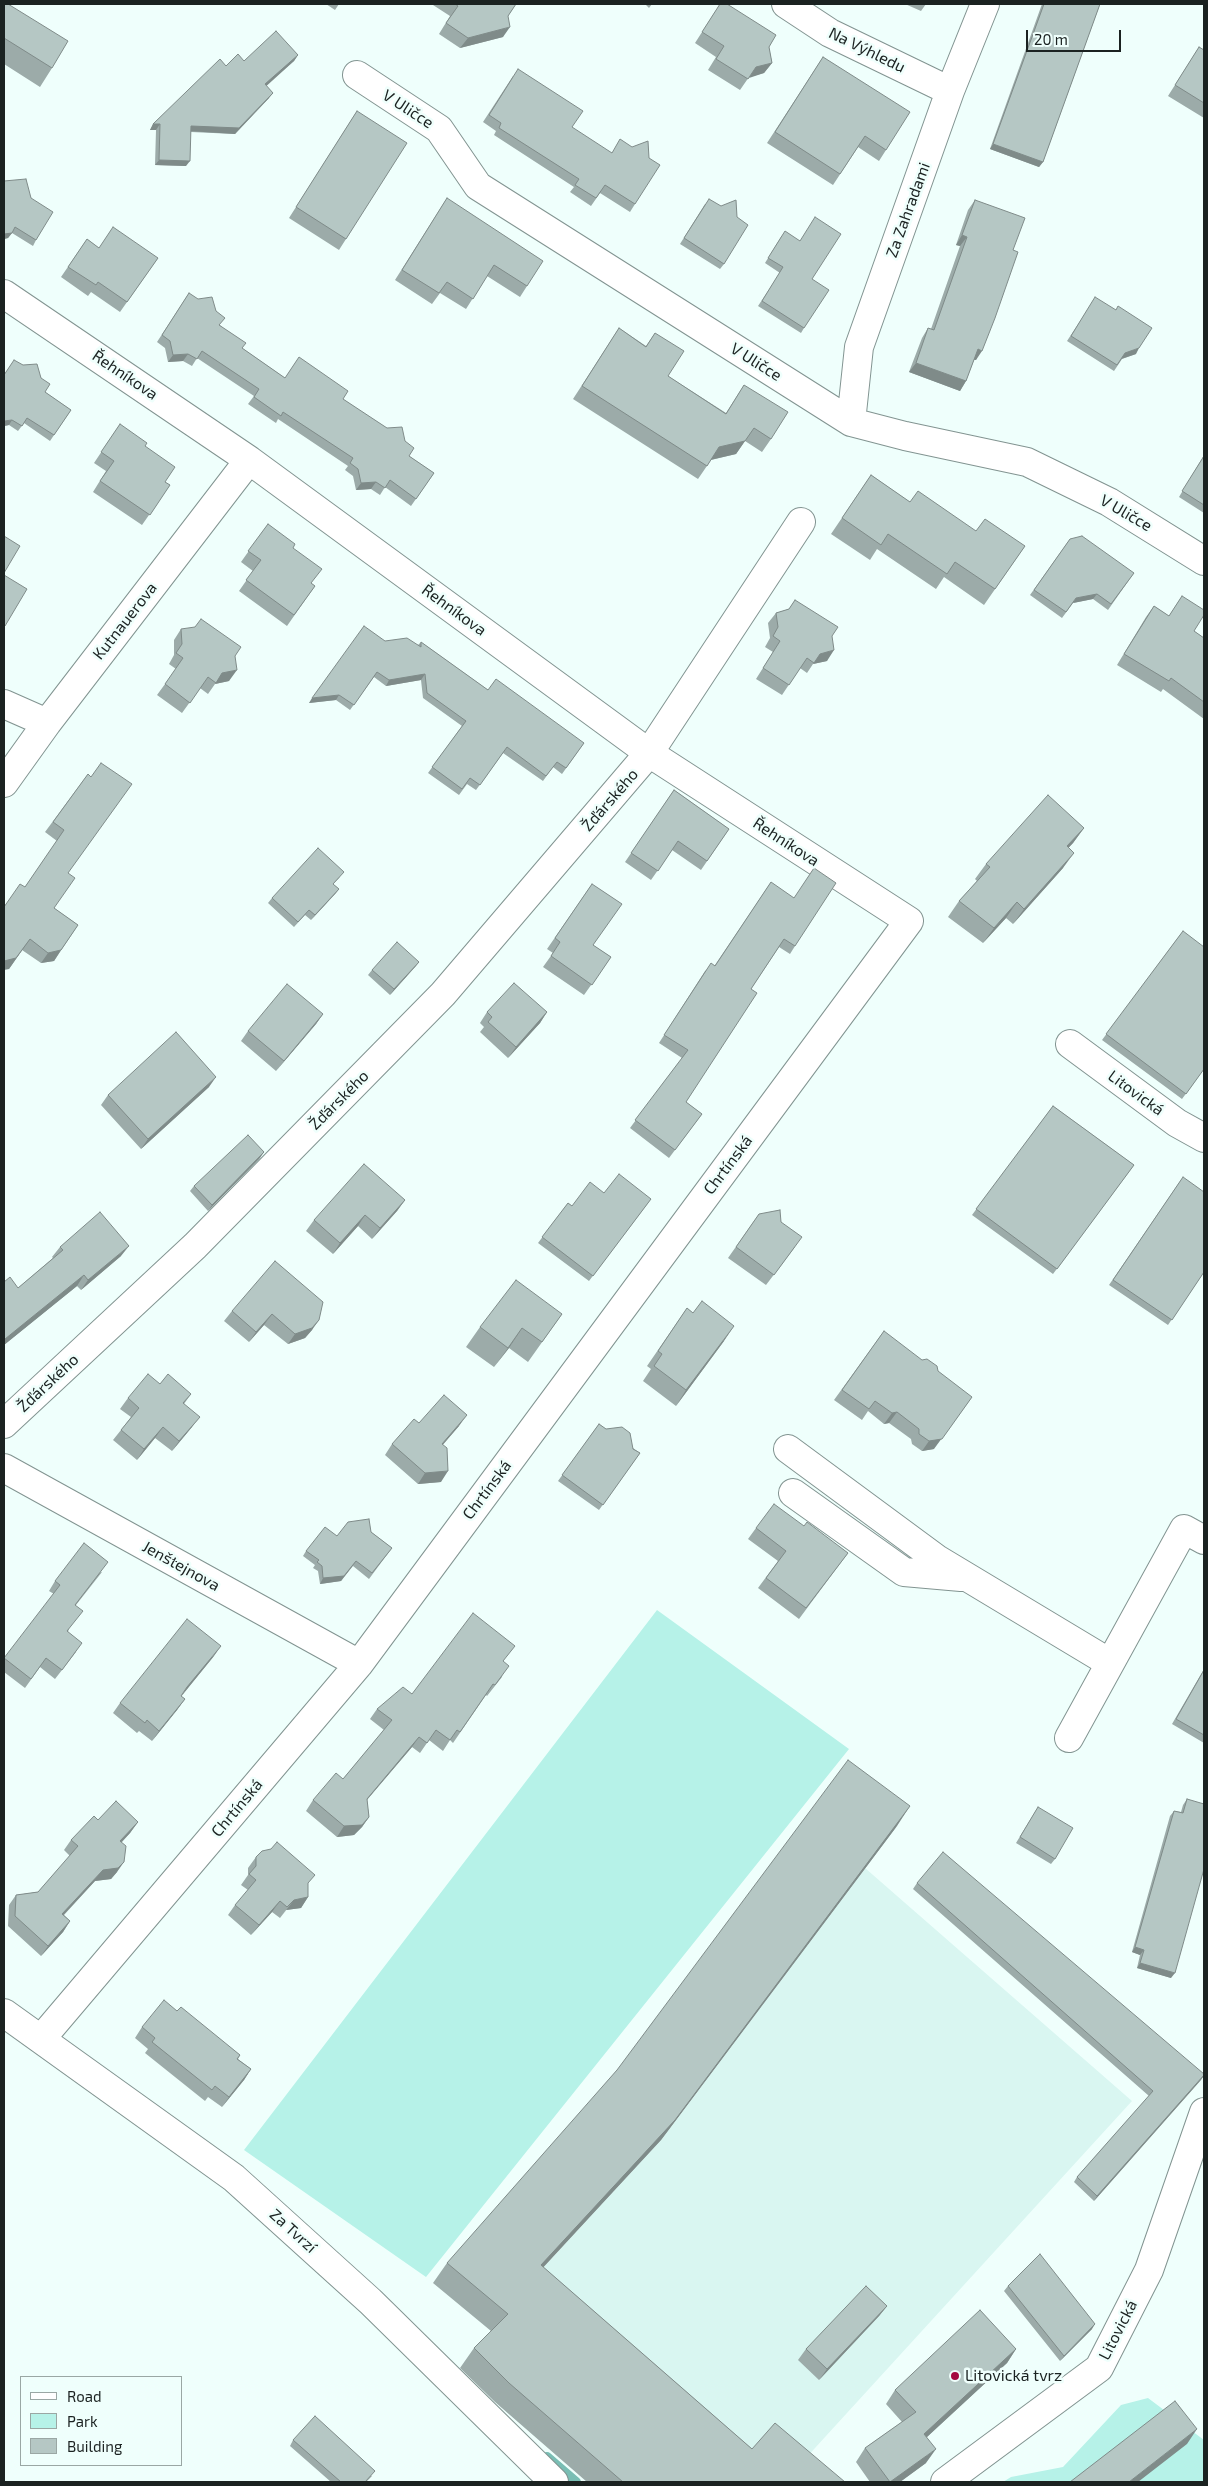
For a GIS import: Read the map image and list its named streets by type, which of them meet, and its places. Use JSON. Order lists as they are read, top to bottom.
{
  "streets": {
    "street": [
      "Na Výhledu",
      "V Uličce",
      "Za Zahradami",
      "Řehníkova",
      "Kutnauerova",
      "Žďárského",
      "Litovická",
      "Chrtínská",
      "Jenštejnova",
      "Za Tvrzí"
    ]
  },
  "crossings": [
    ["Na Výhledu", "Za Zahradami"],
    ["V Uličce", "Za Zahradami"],
    ["Řehníkova", "Kutnauerova"],
    ["Řehníkova", "Žďárského"],
    ["Řehníkova", "Chrtínská"],
    ["Chrtínská", "Jenštejnova"],
    ["Chrtínská", "Za Tvrzí"]
  ],
  "places": ["Litovická tvrz"],
  "legend": ["Road", "Park", "Building"],
  "scale_bar": "20 m"
}
